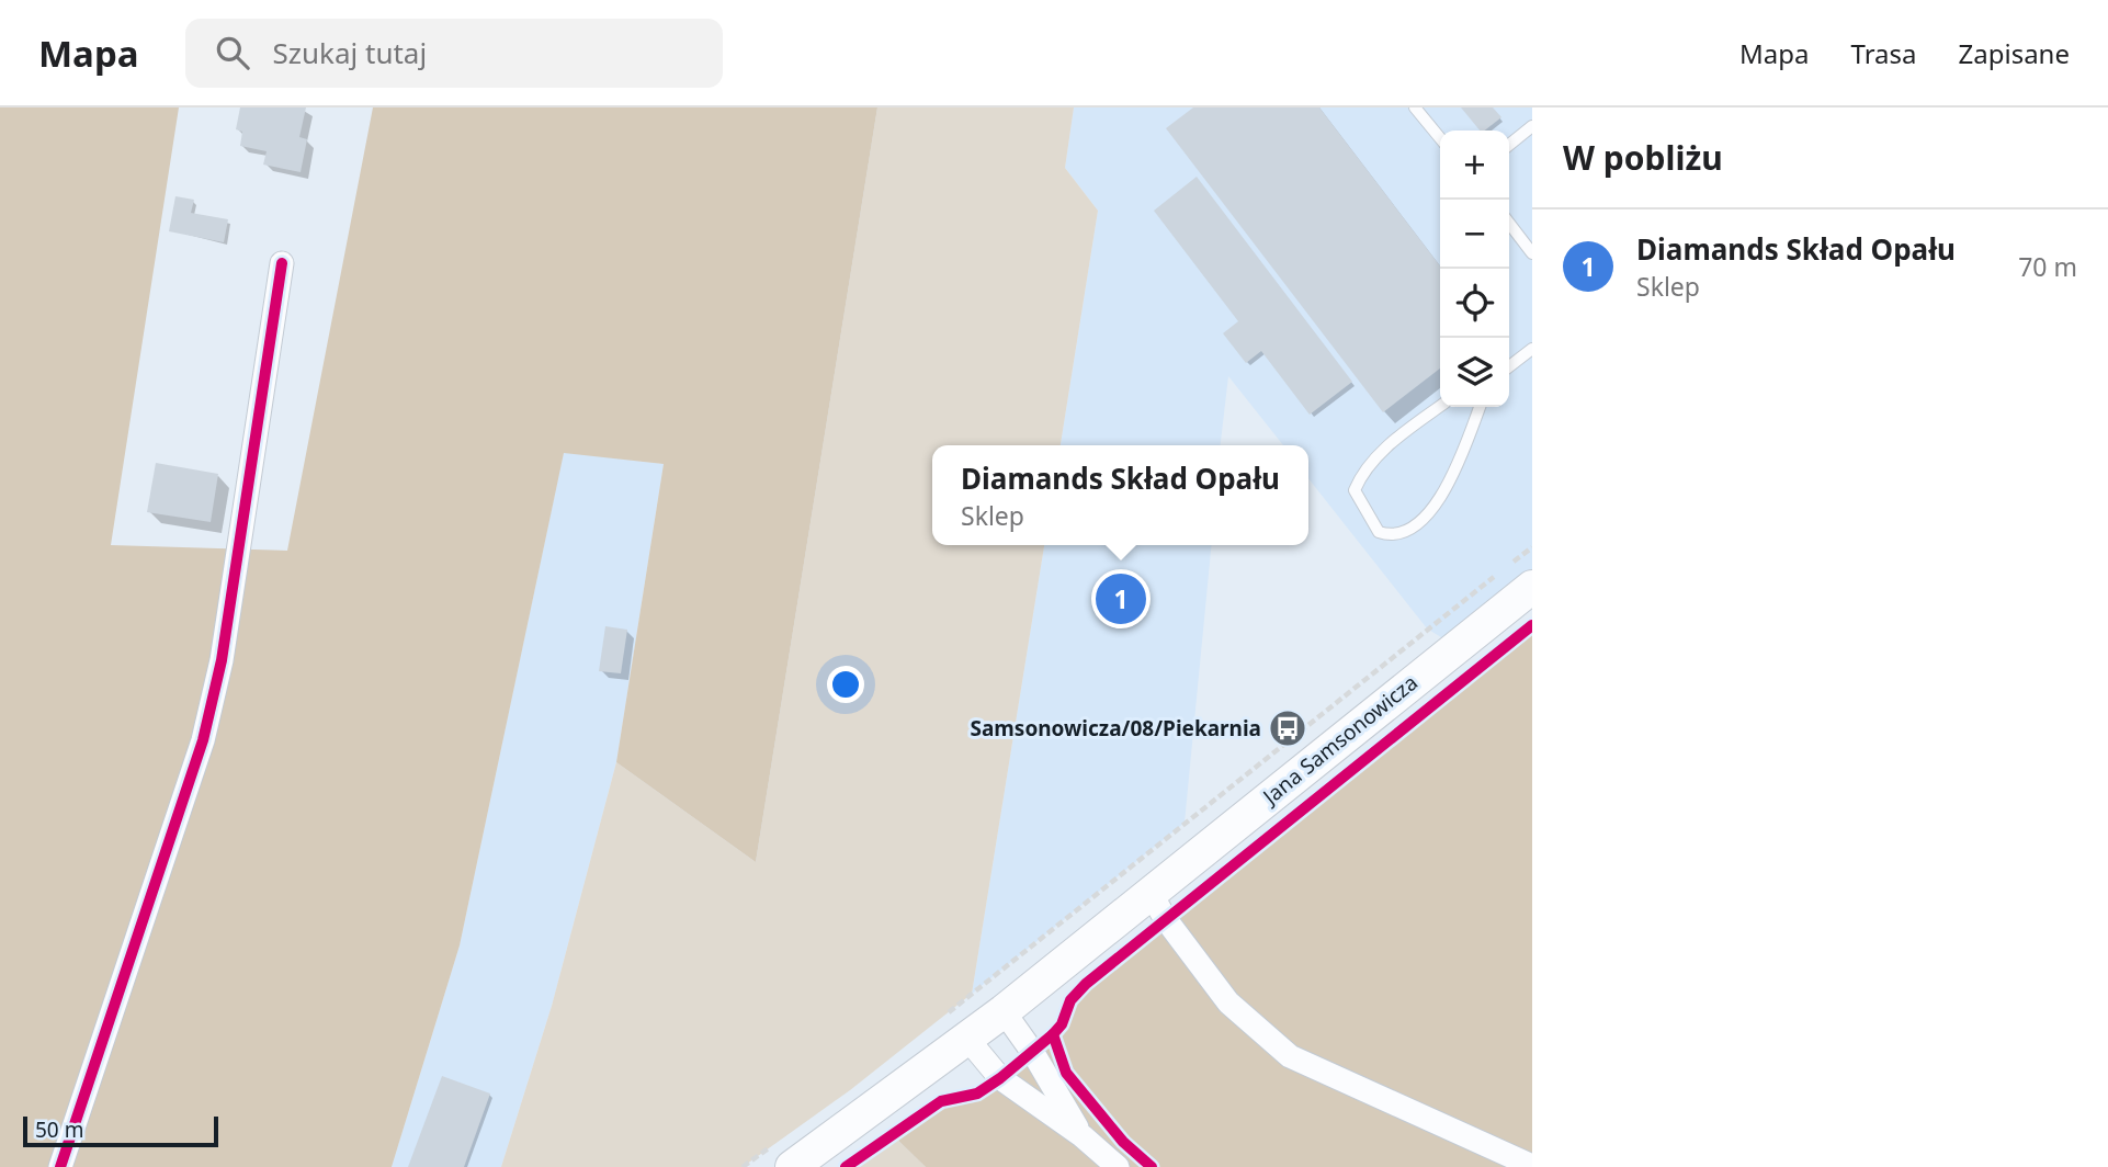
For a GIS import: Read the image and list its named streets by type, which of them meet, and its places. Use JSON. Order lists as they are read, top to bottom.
{
  "streets": {
    "main road": ["Jana Samsonowicza"]
  },
  "places": {
    "bus stop": ["Samsonowicza/08/Piekarnia"]
  },
  "scale_bar": "50 m",
  "page": {
    "header": "Mapa",
    "search": "Szukaj tutaj",
    "nav": ["Mapa", "Trasa", "Zapisane"],
    "heading": "W pobliżu",
    "map_buttons": ["+", "−"],
    "list": [
      {
        "mark": "1",
        "name": "Diamands Skład Opału",
        "note": "Sklep",
        "value": "70 m"
      }
    ],
    "popup": ["Diamands Skład Opału", "Sklep"],
    "pins": "1",
    "scale": "50 m"
  }
}
